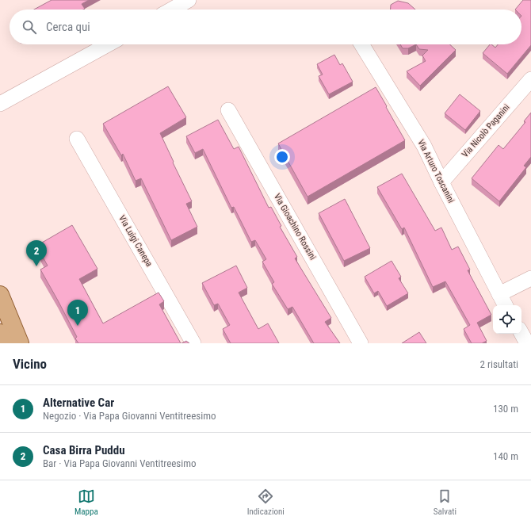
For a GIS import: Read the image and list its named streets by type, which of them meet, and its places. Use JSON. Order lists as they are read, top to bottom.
{
  "streets": {
    "street": [
      "Via Nicolò Paganini",
      "Via Arturo Toscanini",
      "Via Gioachino Rossini",
      "Via Luigi Canepa"
    ]
  },
  "crossings": [
    ["Via Nicolò Paganini", "Via Arturo Toscanini"]
  ],
  "page": {
    "search": "Cerca qui",
    "pins": ["2", "1"],
    "heading": ["Vicino", "2 risultati"],
    "list": [
      {
        "mark": "1",
        "name": "Alternative Car",
        "note": "Negozio · Via Papa Giovanni Ventitreesimo",
        "value": "130 m"
      },
      {
        "mark": "2",
        "name": "Casa Birra Puddu",
        "note": "Bar · Via Papa Giovanni Ventitreesimo",
        "value": "140 m"
      }
    ],
    "nav": ["Mappa", "Indicazioni", "Salvati"]
  }
}
